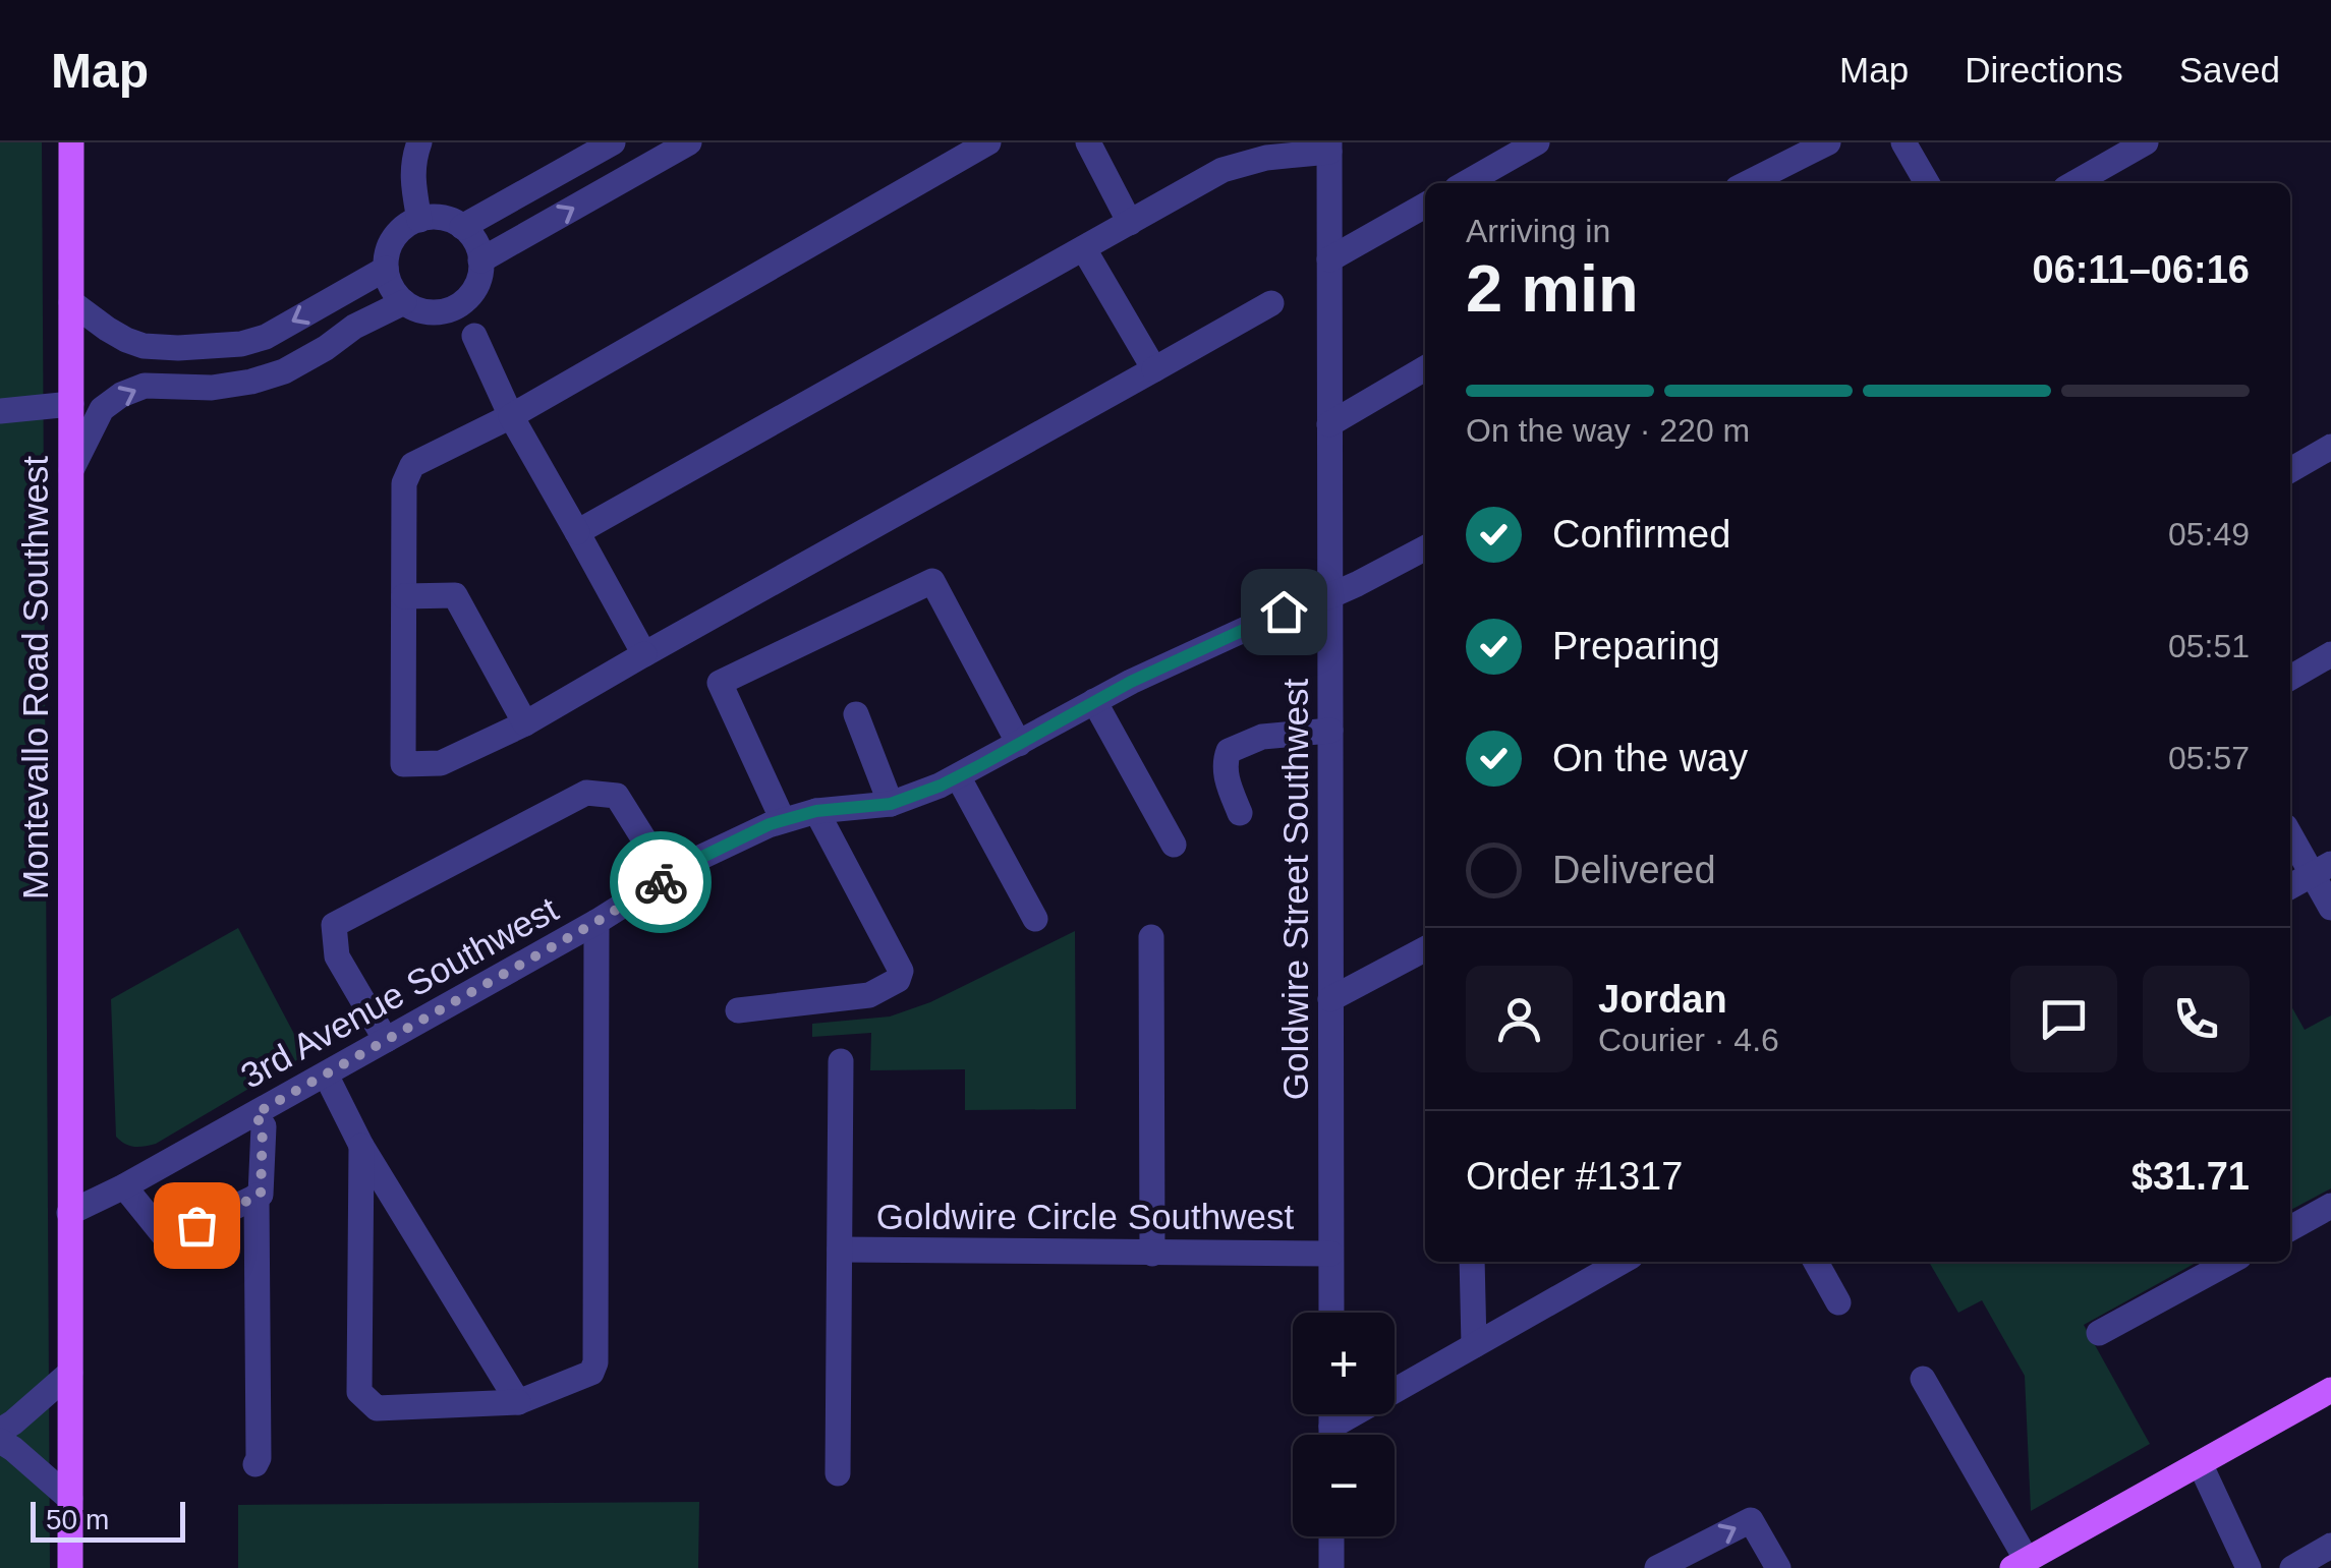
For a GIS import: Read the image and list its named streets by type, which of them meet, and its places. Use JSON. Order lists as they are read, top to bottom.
{
  "streets": {
    "main road": ["Montevallo Road Southwest"],
    "street": ["Goldwire Street Southwest", "3rd Avenue Southwest", "Goldwire Circle Southwest"]
  },
  "crossings": [
    ["Montevallo Road Southwest", "3rd Avenue Southwest"],
    ["Goldwire Street Southwest", "3rd Avenue Southwest"],
    ["Goldwire Street Southwest", "Goldwire Circle Southwest"]
  ],
  "scale_bar": "50 m",
  "page": {
    "header": "Map",
    "nav": ["Map", "Directions", "Saved"],
    "heading": ["2 min", "Arriving in", "06:11–06:16"],
    "panel": [
      "Jordan",
      "Courier · 4.6",
      "Order #1317",
      "$31.71"
    ],
    "bar": "On the way · 220 m",
    "list": [
      ["Confirmed", "05:49"],
      ["Preparing", "05:51"],
      ["On the way", "05:57"],
      "Delivered"
    ],
    "map_buttons": ["+", "−"],
    "scale": "50 m"
  }
}
